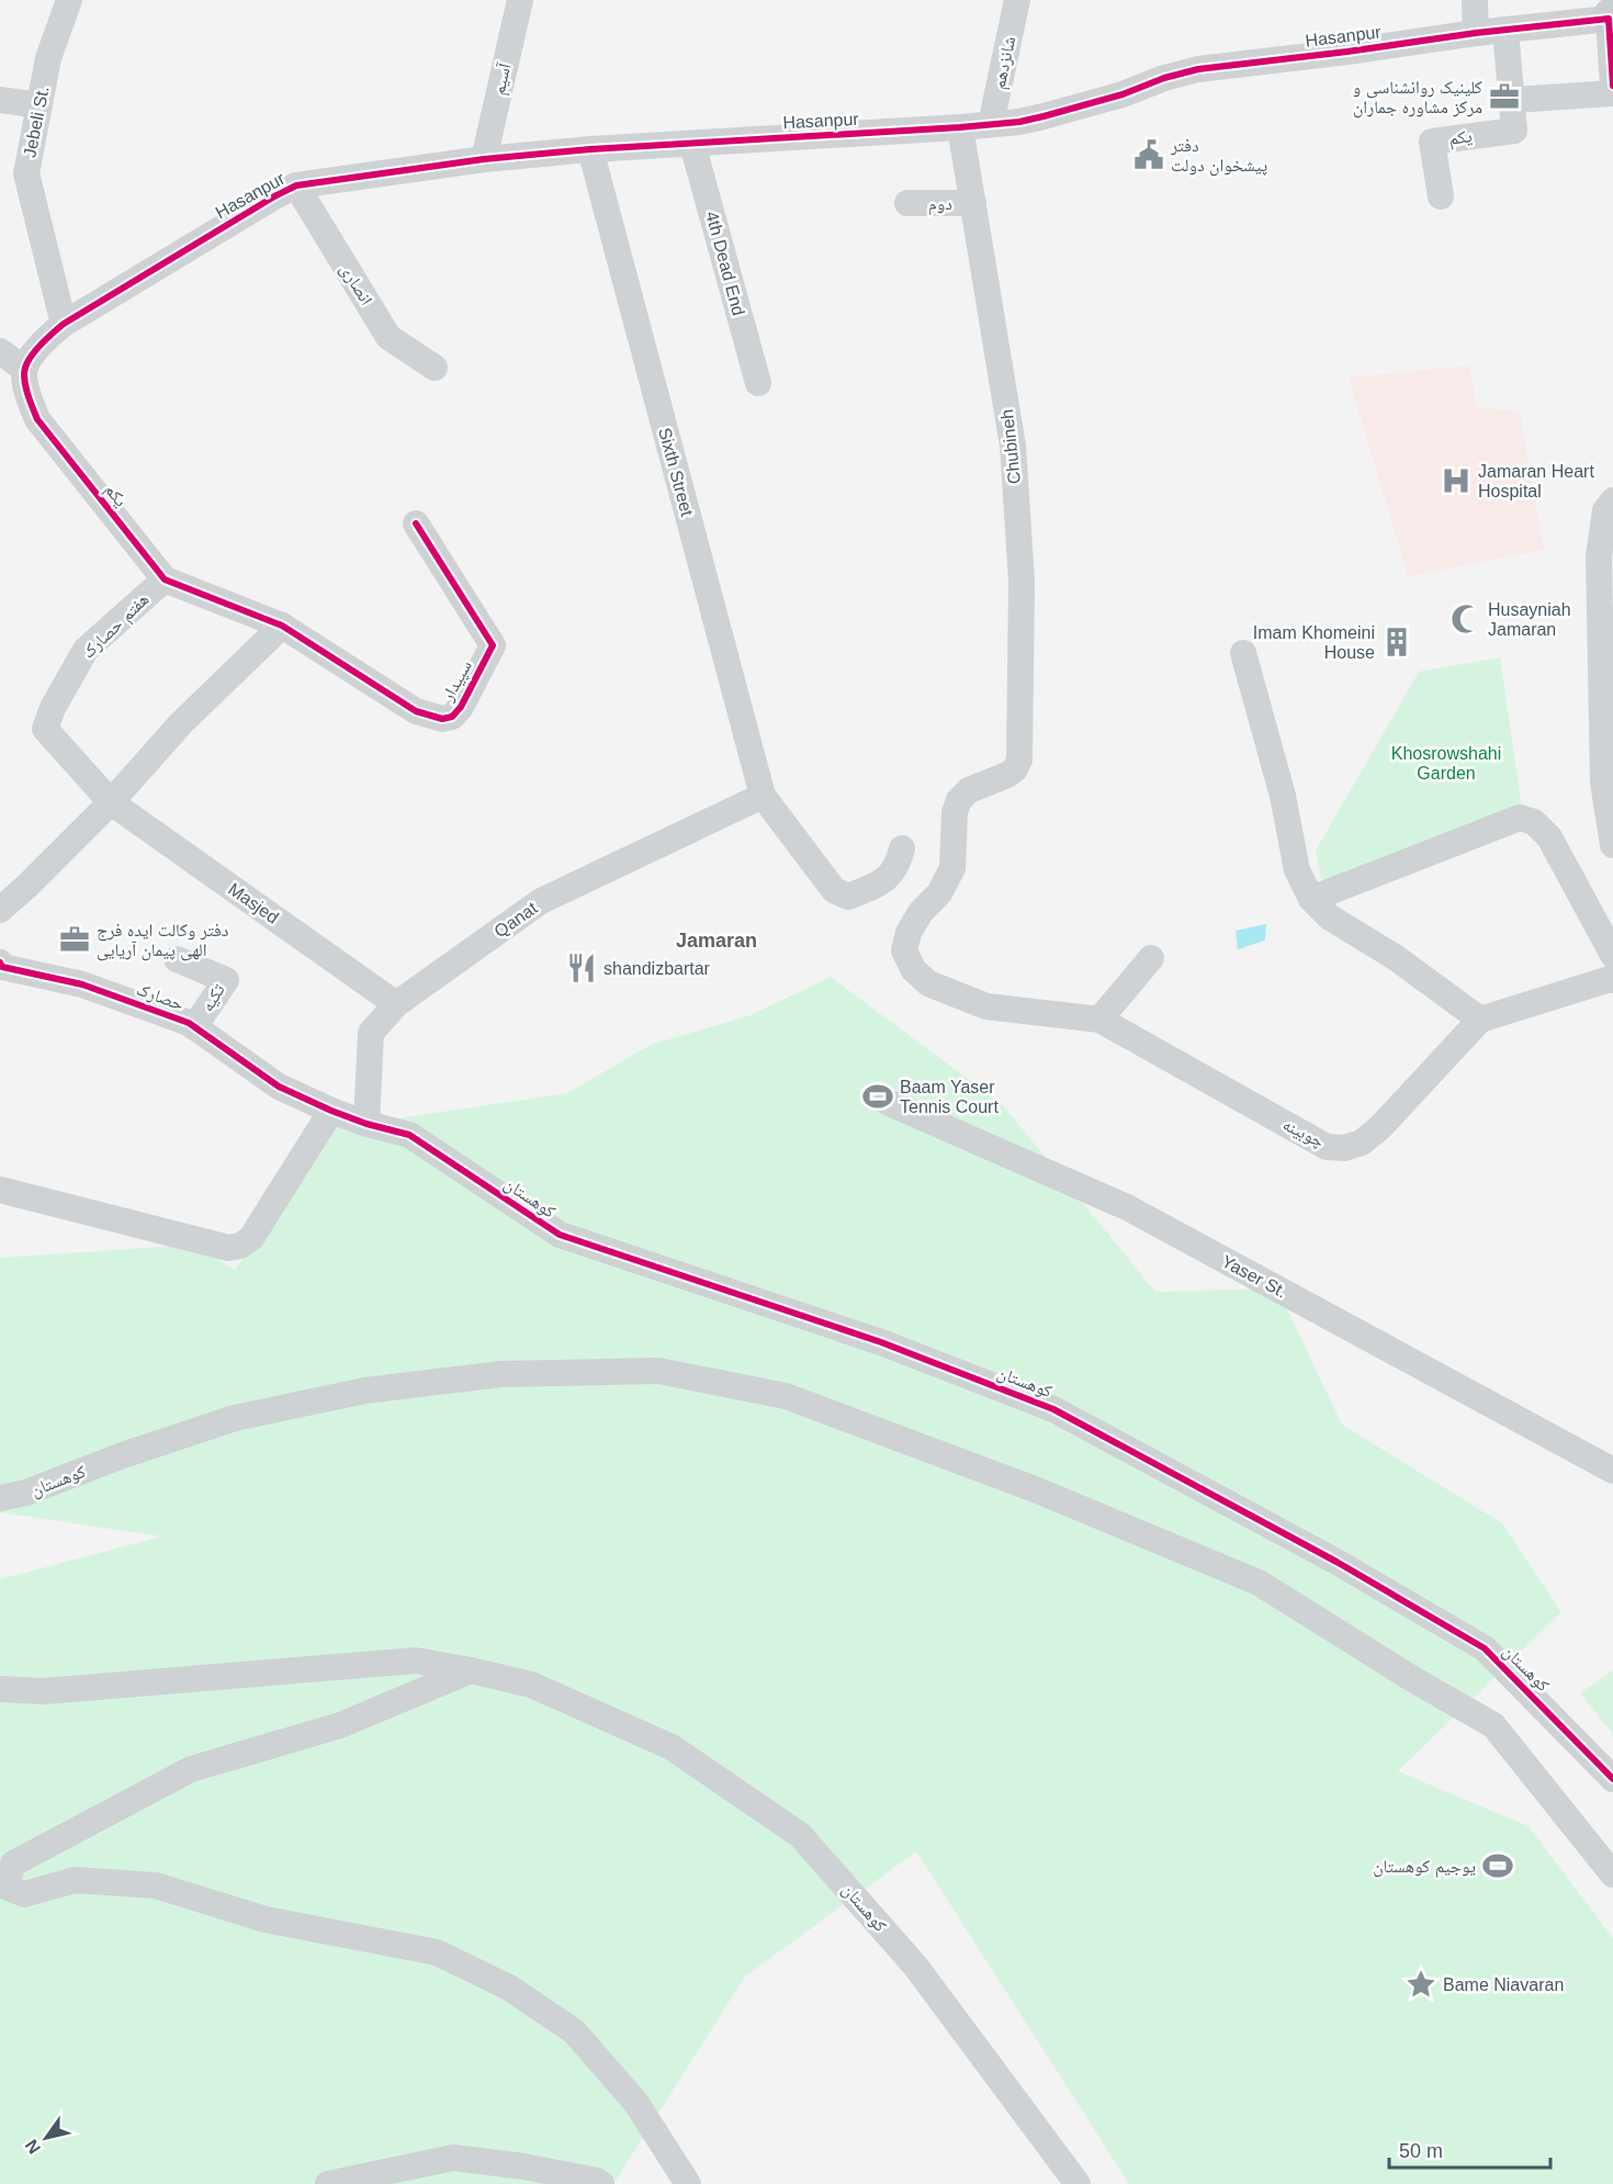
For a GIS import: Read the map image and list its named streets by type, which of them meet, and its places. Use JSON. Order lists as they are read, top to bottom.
{
  "streets": {
    "street": [
      "Hasanpur",
      "شانزدهم",
      "آسیم",
      "Jebeli St.",
      "یکم",
      "دوم",
      "4th Dead End",
      "انصاری",
      "Chubineh",
      "Sixth Street",
      "هفتم حصارک",
      "سپیدار",
      "Masjed",
      "Qanat",
      "حصارک",
      "تکیه",
      "چوبینه",
      "کوهستان",
      "Yaser St."
    ]
  },
  "crossings": [
    ["Hasanpur", "شانزدهم"],
    ["Hasanpur", "آسیم"],
    ["Hasanpur", "Jebeli St."],
    ["Hasanpur", "یکم"],
    ["Hasanpur", "4th Dead End"],
    ["Hasanpur", "انصاری"],
    ["Hasanpur", "Chubineh"],
    ["Hasanpur", "Sixth Street"],
    ["یکم", "هفتم حصارک"],
    ["دوم", "Chubineh"],
    ["Chubineh", "چوبینه"],
    ["Sixth Street", "Qanat"],
    ["هفتم حصارک", "Masjed"],
    ["Masjed", "Qanat"],
    ["Qanat", "حصارک"],
    ["Qanat", "کوهستان"],
    ["حصارک", "تکیه"],
    ["حصارک", "کوهستان"]
  ],
  "districts": ["Jamaran"],
  "parks": ["Khosrowshahi Garden"],
  "places": {
    "office": ["کلینیک روانشناسی و مرکز مشاوره جماران", "دفتر وکالت ایده فرج الهی پیمان آریایی"],
    "public building": ["دفتر پیشخوان دولت"],
    "hospital": ["Jamaran Heart Hospital"],
    "mosque": ["Husayniah Jamaran"],
    "building": ["Imam Khomeini House"],
    "restaurant": ["shandizbartar"],
    "sports": ["Baam Yaser Tennis Court", "یوجیم کوهستان"],
    "place": ["Bame Niavaran"]
  },
  "scale_bar": "50 m",
  "north": "bottom left"
}
